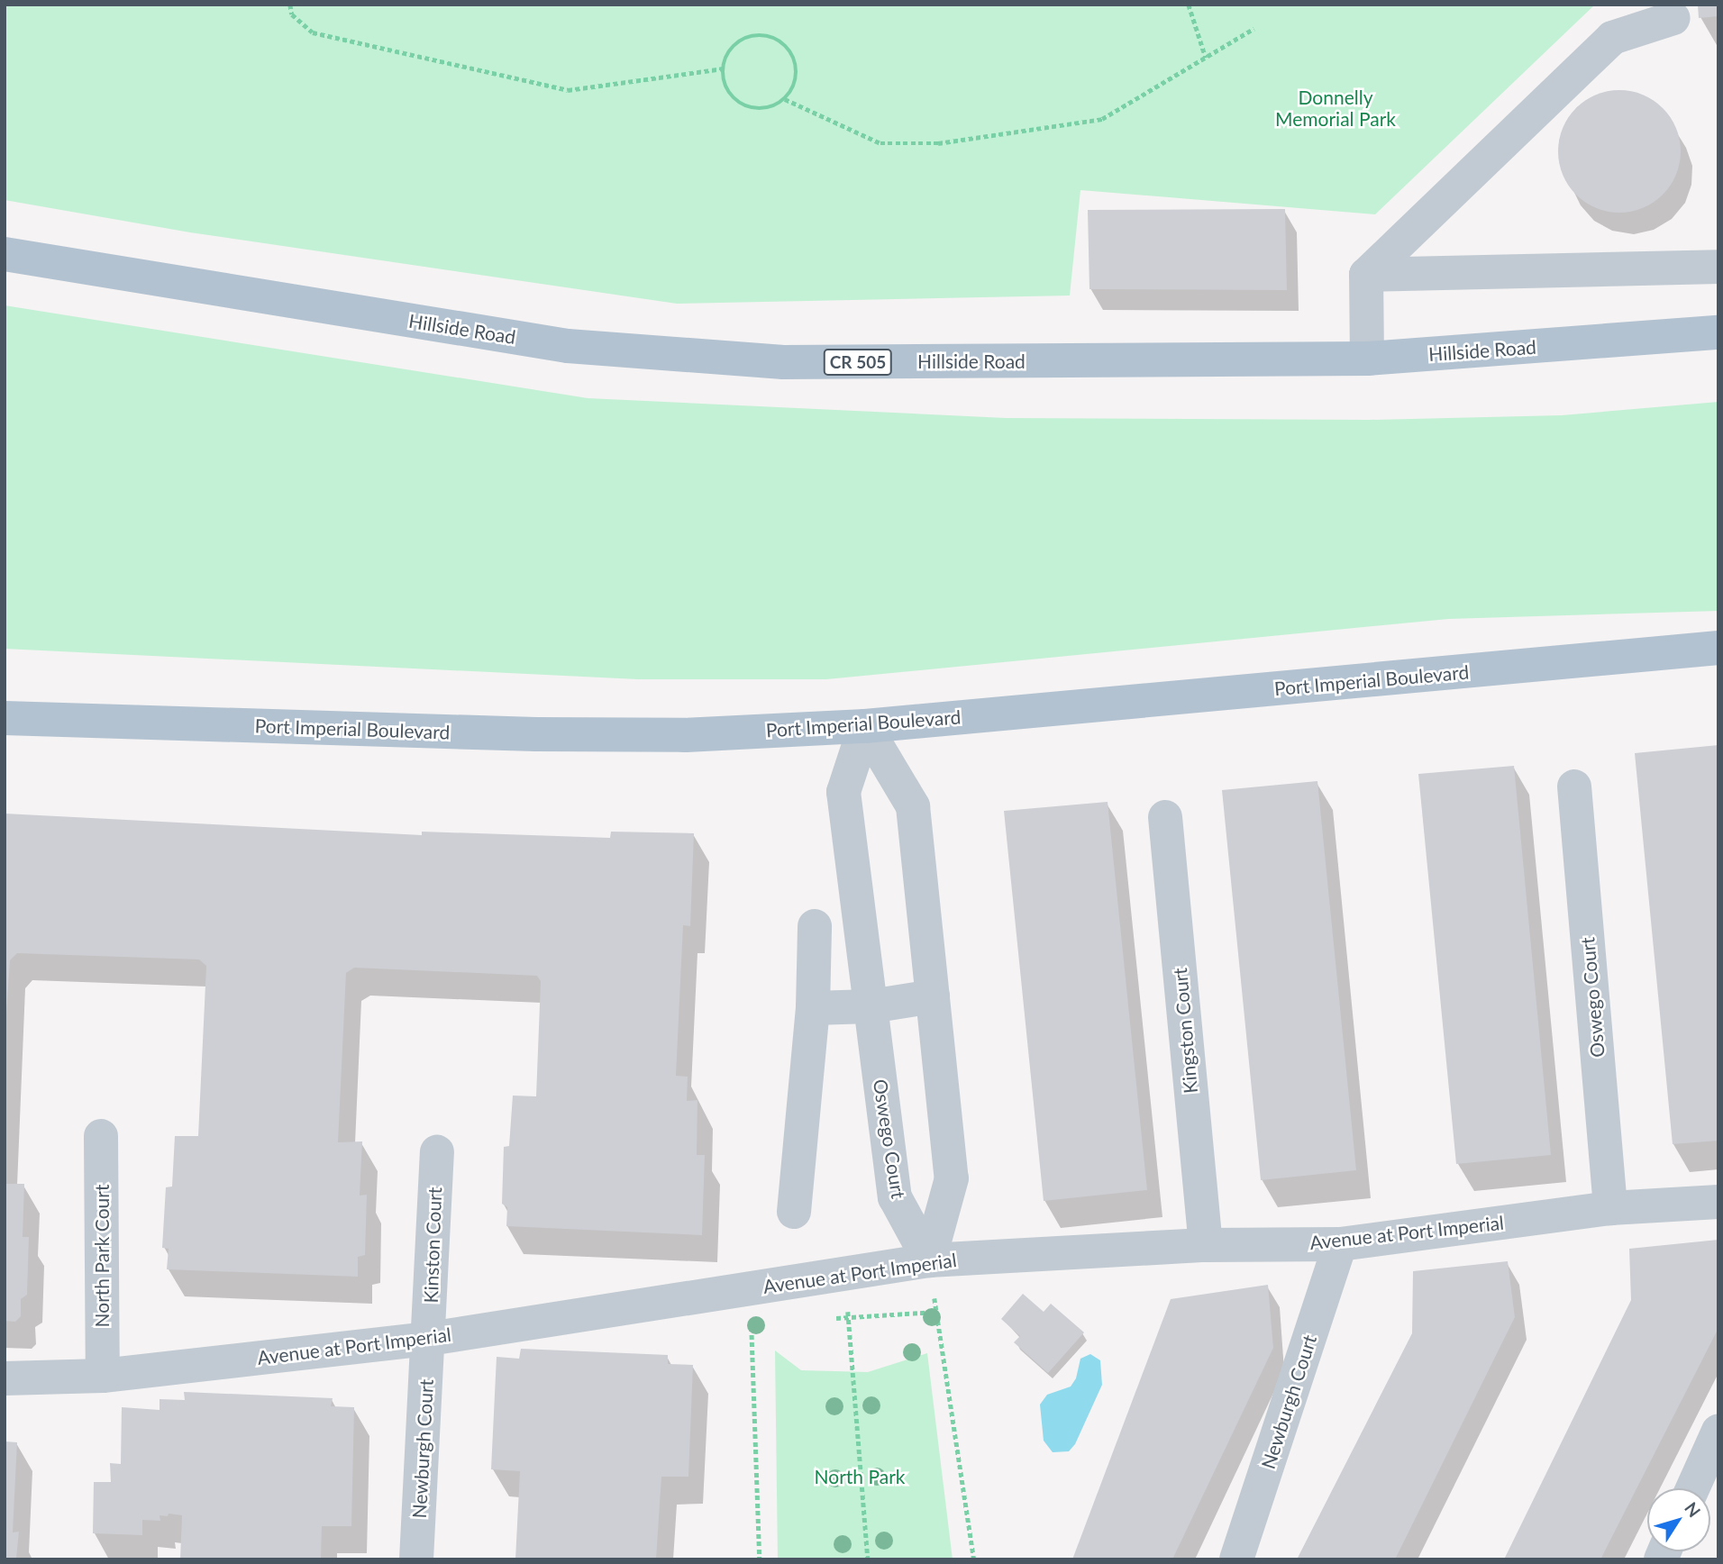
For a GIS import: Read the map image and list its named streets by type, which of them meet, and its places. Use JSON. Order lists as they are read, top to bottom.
{
  "streets": {
    "main road": ["Hillside Road", "CR 505", "Port Imperial Boulevard"],
    "street": [
      "Oswego Court",
      "Kingston Court",
      "Avenue at Port Imperial",
      "Kinston Court",
      "North Park Court",
      "Newburgh Court"
    ]
  },
  "crossings": [
    ["Port Imperial Boulevard", "Oswego Court"],
    ["Oswego Court", "Avenue at Port Imperial"],
    ["Kingston Court", "Avenue at Port Imperial"],
    ["Avenue at Port Imperial", "Kinston Court"],
    ["Avenue at Port Imperial", "North Park Court"],
    ["Avenue at Port Imperial", "Newburgh Court"],
    ["Kinston Court", "Newburgh Court"]
  ],
  "parks": ["Donnelly Memorial Park", "North Park"],
  "north": "top right"
}
